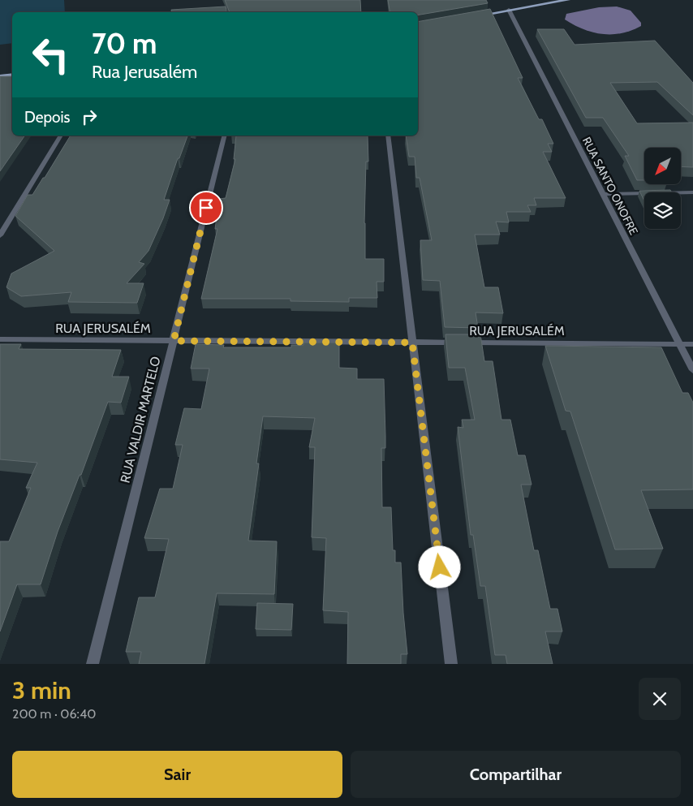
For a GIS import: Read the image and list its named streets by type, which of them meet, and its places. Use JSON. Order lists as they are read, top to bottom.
{
  "streets": {
    "street": ["RUA SANTO ONOFRE", "RUA JERUSALÉM", "RUA VALDIR MARTELO"]
  },
  "crossings": [
    ["RUA SANTO ONOFRE", "RUA JERUSALÉM"],
    ["RUA JERUSALÉM", "RUA VALDIR MARTELO"]
  ],
  "north": "bottom left",
  "page": {
    "turn": ["70 m", "Rua Jerusalém"],
    "then": "Depois",
    "heading": ["3 min", "200 m · 06:40"],
    "buttons": ["Sair", "Compartilhar"]
  }
}
